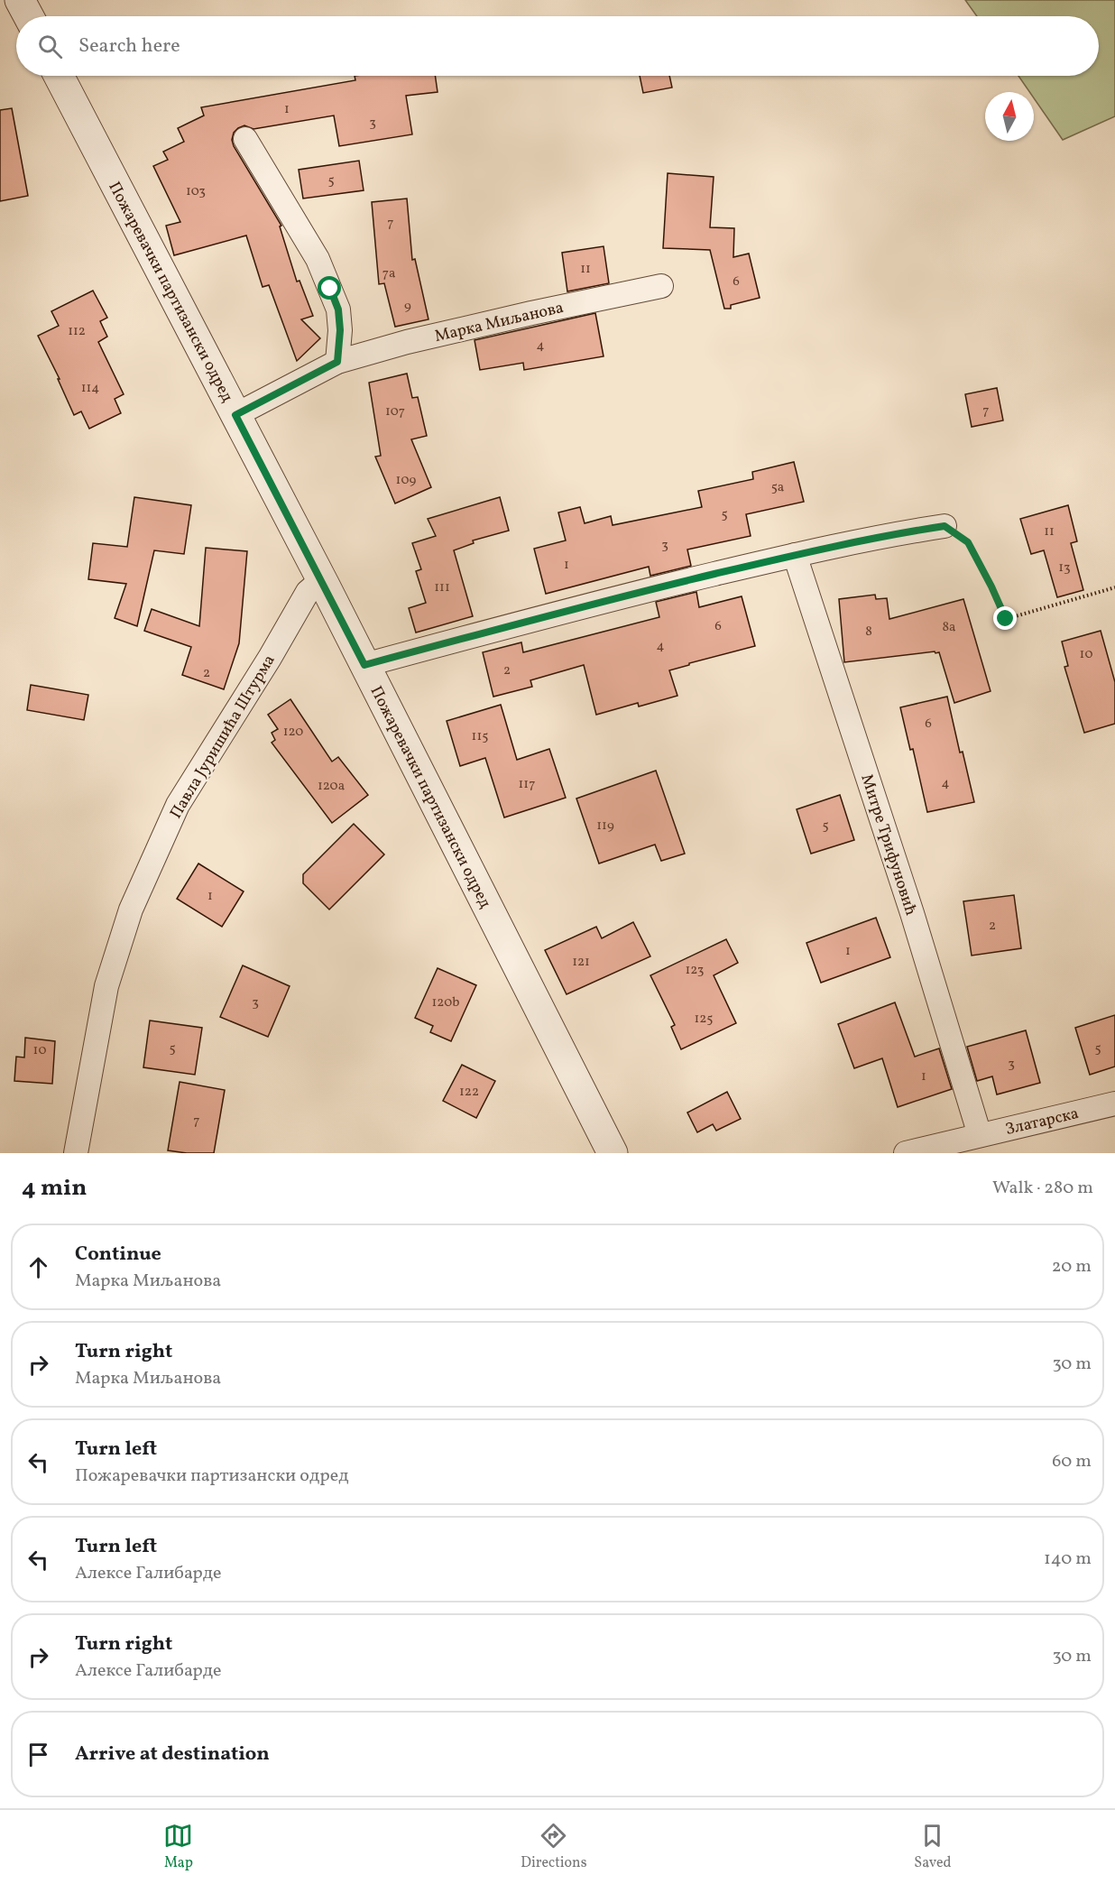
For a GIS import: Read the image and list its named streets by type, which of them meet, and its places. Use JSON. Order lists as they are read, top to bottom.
{
  "streets": {
    "street": [
      "Пожаревачки партизански одред",
      "Марка Миљанова",
      "Павла Јуришића Штурма",
      "Митре Трифуновић",
      "Златарска"
    ]
  },
  "crossings": [
    ["Пожаревачки партизански одред", "Марка Миљанова"],
    ["Пожаревачки партизански одред", "Павла Јуришића Штурма"],
    ["Митре Трифуновић", "Златарска"]
  ],
  "house_numbers": [
    "1",
    "3",
    "5",
    "103",
    "7",
    "11",
    "7a",
    "6",
    "9",
    "112",
    "4",
    "114",
    "7",
    "107",
    "109",
    "5a",
    "5",
    "11",
    "3",
    "1",
    "13",
    "111",
    "6",
    "8a",
    "8",
    "4",
    "10",
    "2",
    "2",
    "6",
    "120",
    "115",
    "4",
    "117",
    "120a",
    "119",
    "5",
    "1",
    "2",
    "1",
    "121",
    "123",
    "3",
    "120b",
    "125",
    "5",
    "5",
    "10",
    "3",
    "1",
    "122",
    "7"
  ],
  "north": "top",
  "page": {
    "search": "Search here",
    "heading": ["4 min", "Walk · 280 m"],
    "list": [
      ["Continue", "Марка Миљанова", "20 m"],
      ["Turn right", "Марка Миљанова", "30 m"],
      ["Turn left", "Пожаревачки партизански одред", "60 m"],
      ["Turn left", "Алексе Галибарде", "140 m"],
      ["Turn right", "Алексе Галибарде", "30 m"],
      "Arrive at destination"
    ],
    "nav": ["Map", "Directions", "Saved"]
  }
}
